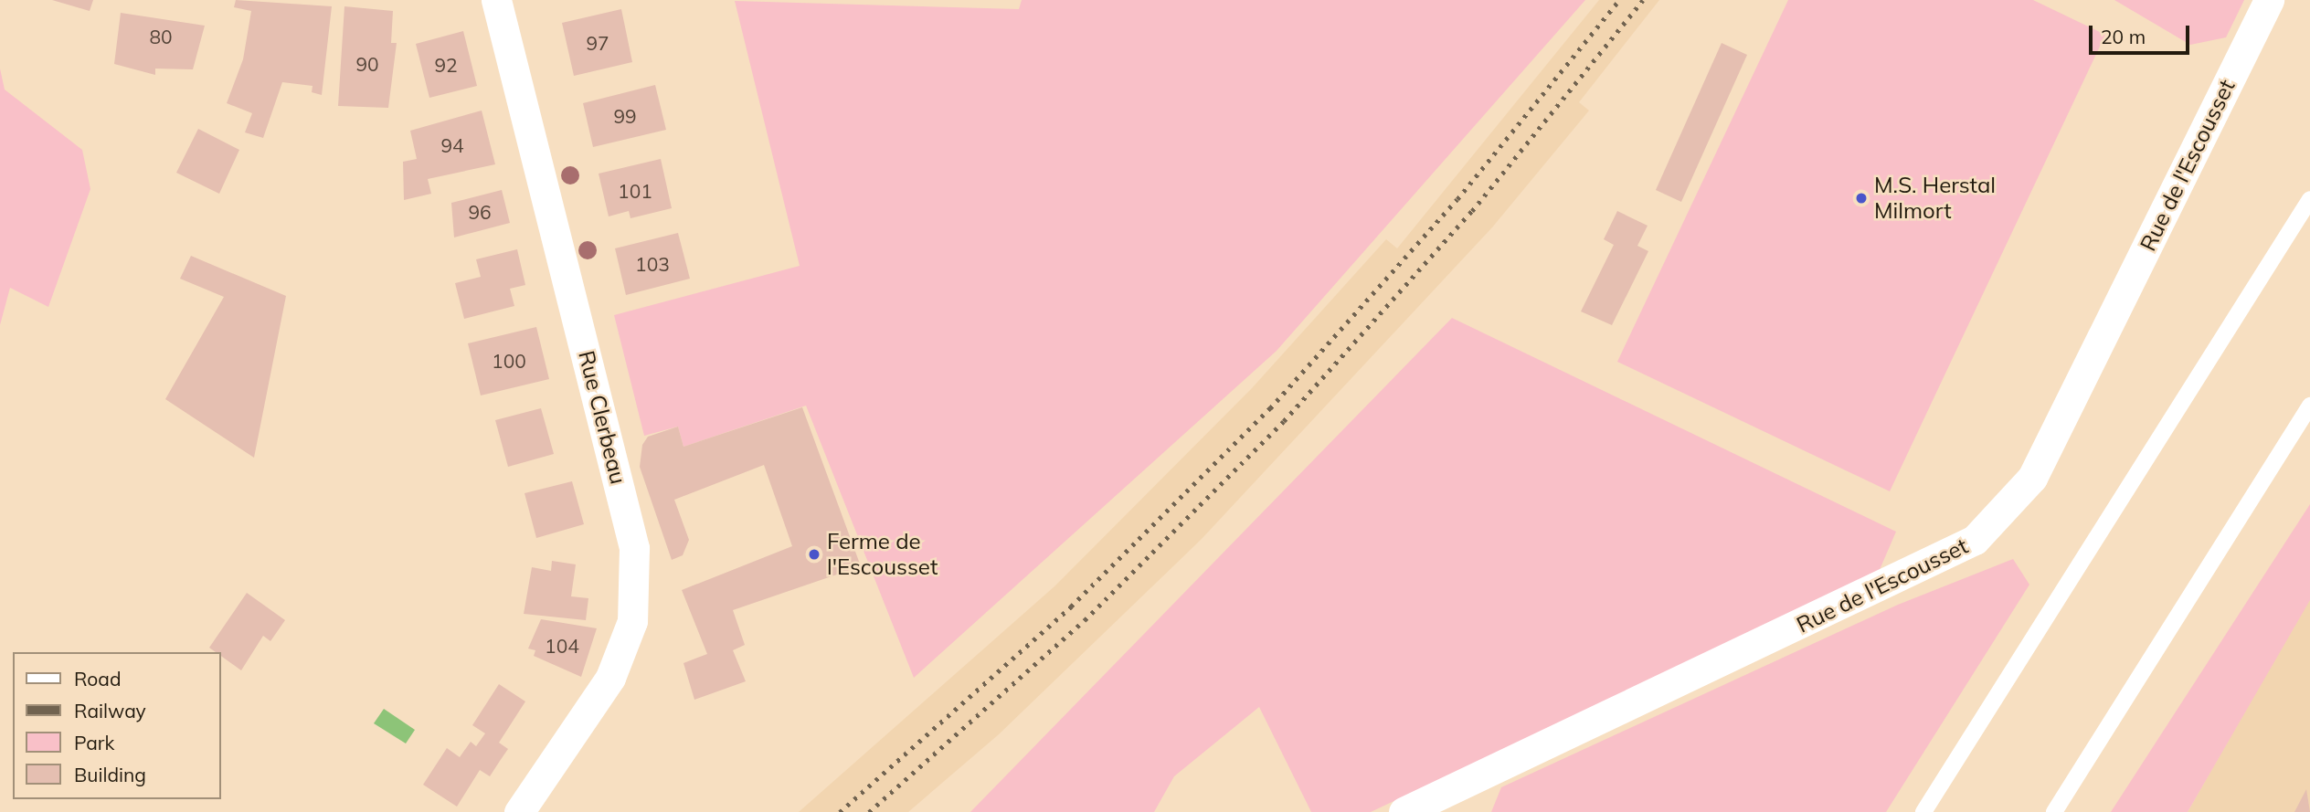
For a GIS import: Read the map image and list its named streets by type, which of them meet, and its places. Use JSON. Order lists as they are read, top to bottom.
{
  "streets": {
    "street": ["Rue de l'Escousset", "Rue Clerbeau"]
  },
  "places": ["M.S. Herstal Milmort", "Ferme de l'Escousset"],
  "house_numbers": [
    "80",
    "97",
    "90",
    "92",
    "99",
    "94",
    "101",
    "96",
    "103",
    "100",
    "104"
  ],
  "legend": [
    "Road",
    "Railway",
    "Park",
    "Building"
  ],
  "scale_bar": "20 m"
}
